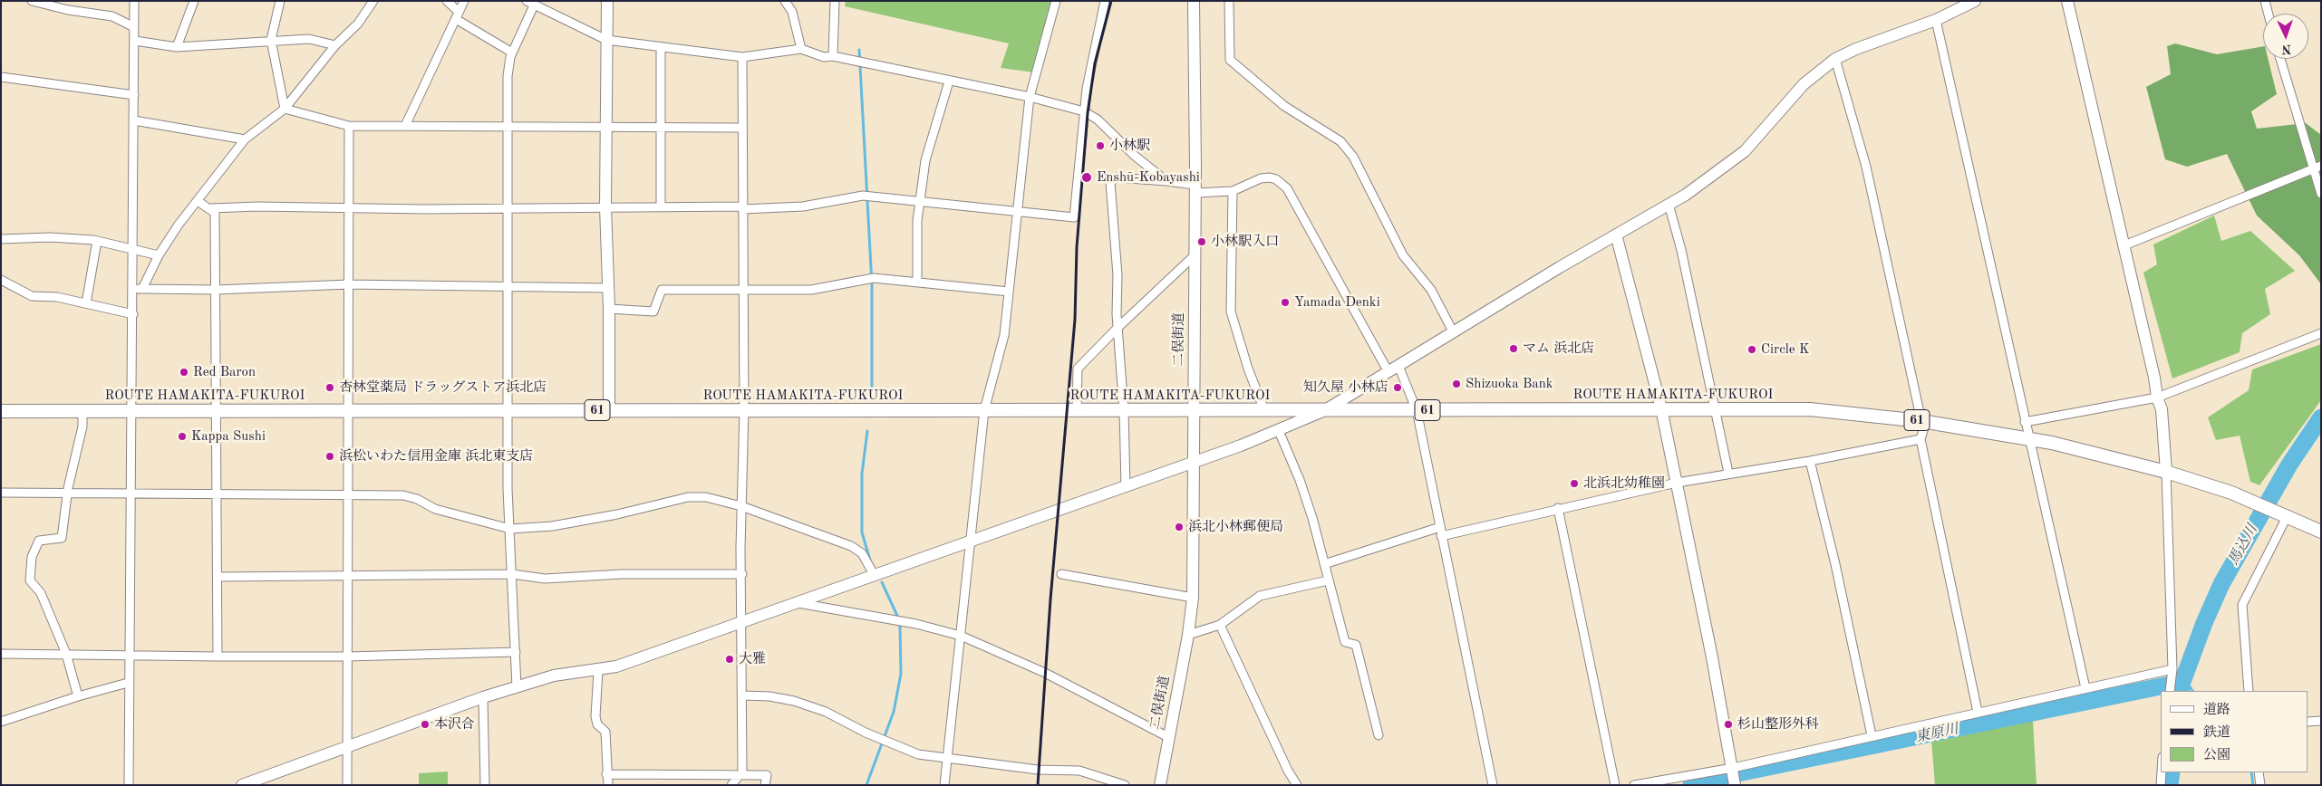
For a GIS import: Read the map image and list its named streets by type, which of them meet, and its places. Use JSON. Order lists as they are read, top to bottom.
{
  "streets": {
    "main road": ["ROUTE HAMAKITA-FUKUROI", "61"],
    "street": ["二俣街道"]
  },
  "crossings": [
    ["二俣街道", "ROUTE HAMAKITA-FUKUROI"]
  ],
  "water": ["馬込川", "東原川"],
  "places": [
    "小林駅",
    "Enshū-Kobayashi",
    "小林駅入口",
    "Yamada Denki",
    "マム 浜北店",
    "Circle K",
    "Red Baron",
    "Shizuoka Bank",
    "杏林堂薬局 ドラッグストア浜北店",
    "知久屋 小林店",
    "Kappa Sushi",
    "浜松いわた信用金庫 浜北東支店",
    "北浜北幼稚園",
    "浜北小林郵便局",
    "大雅",
    "本沢合",
    "杉山整形外科"
  ],
  "legend": ["道路", "鉄道", "公園"],
  "north": "bottom"
}
